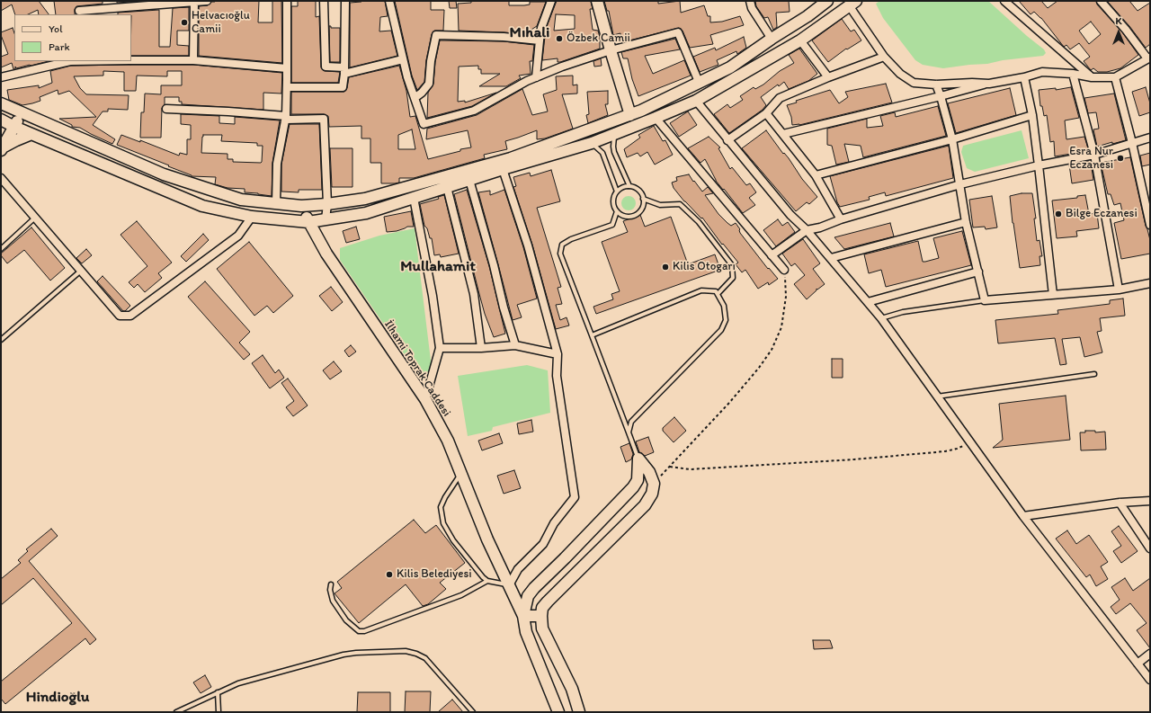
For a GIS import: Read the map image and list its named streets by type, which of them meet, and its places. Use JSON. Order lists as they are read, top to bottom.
{
  "streets": {
    "main road": ["İlhami Toprak Caddesi"]
  },
  "districts": ["Mıhali", "Mullahamit", "Hindioğlu"],
  "places": [
    "Helvacıoğlu Camii",
    "Özbek Camii",
    "Esra Nur Eczanesi",
    "Bilge Eczanesi",
    "Kilis Otogarı",
    "Kilis Belediyesi"
  ],
  "legend": ["Yol", "Park"],
  "north": "top"
}
